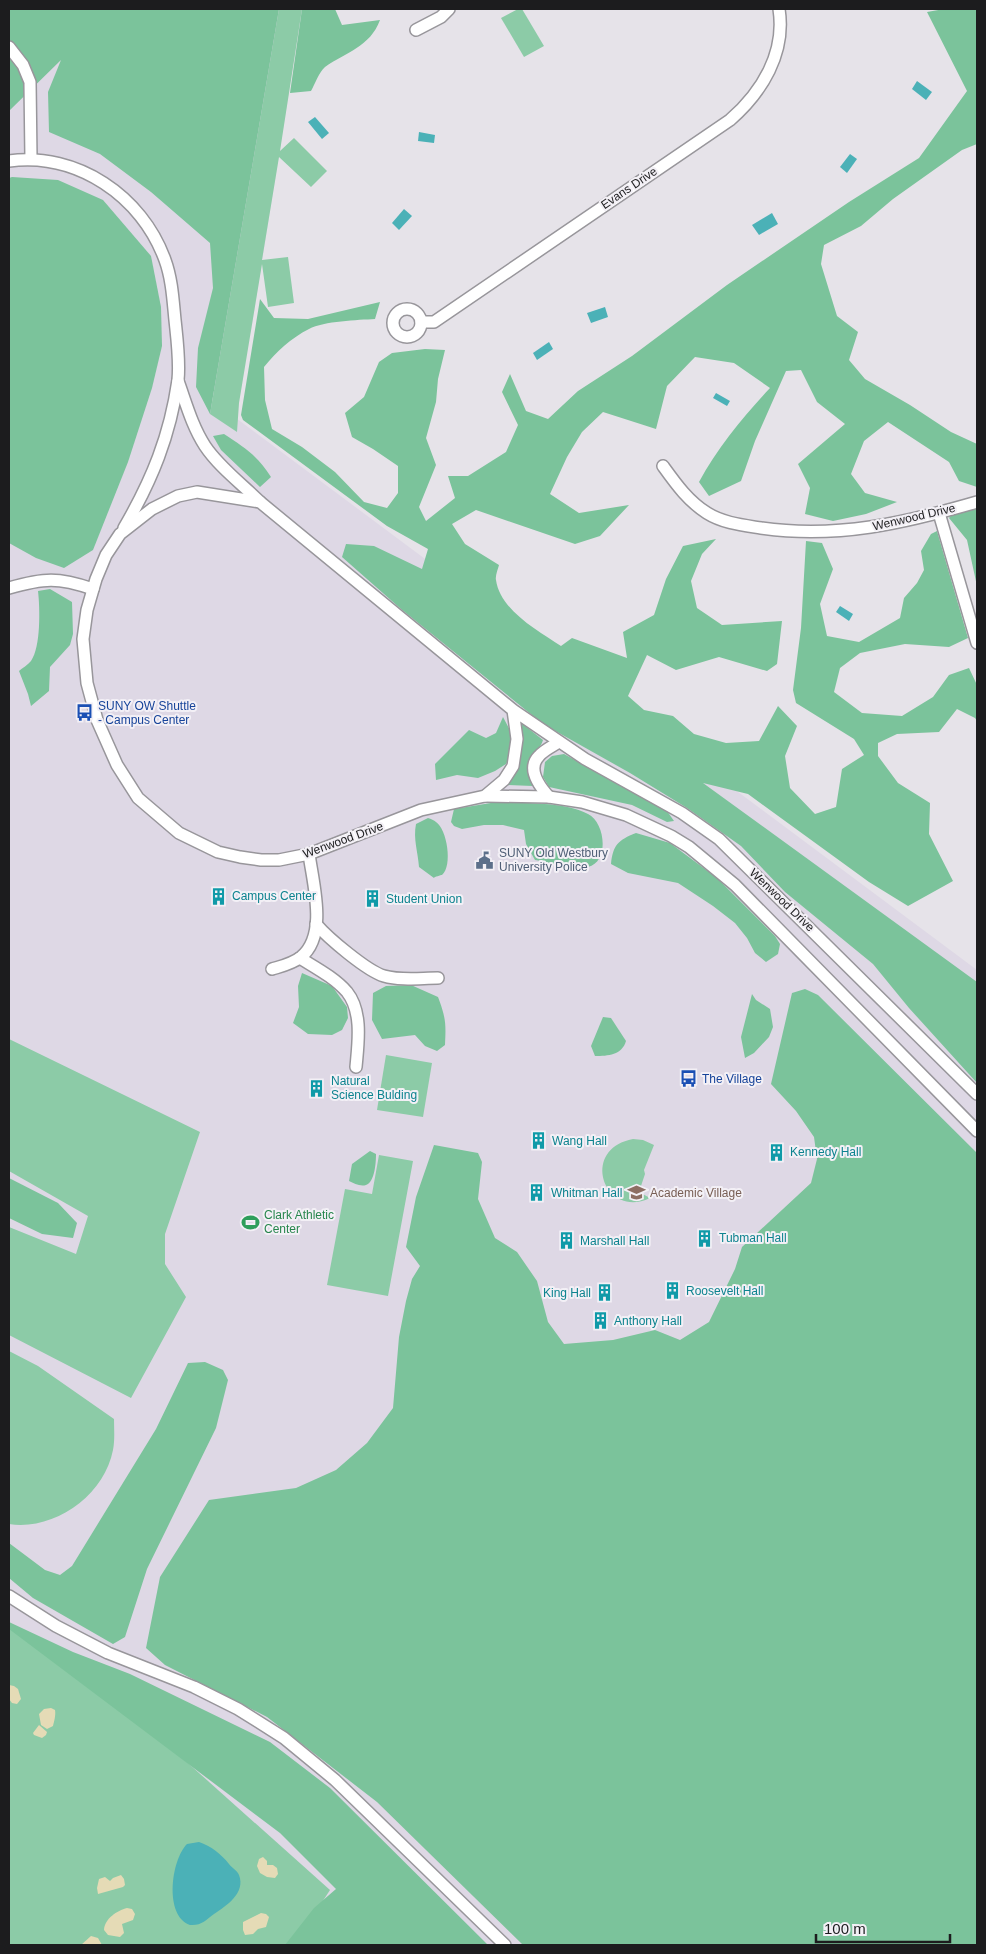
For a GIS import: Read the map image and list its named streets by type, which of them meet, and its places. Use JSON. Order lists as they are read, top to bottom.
{
  "streets": {
    "street": ["Evans Drive", "Wenwood Drive"]
  },
  "places": {
    "bus stop": ["SUNY OW Shuttle - Campus Center", "The Village"],
    "public building": ["SUNY Old Westbury University Police"],
    "building": [
      "Campus Center",
      "Student Union",
      "Natural Science Bulding",
      "Wang Hall",
      "Kennedy Hall",
      "Whitman Hall",
      "Tubman Hall",
      "Marshall Hall",
      "Roosevelt Hall",
      "King Hall",
      "Anthony Hall"
    ],
    "school or university": ["Academic Village"],
    "sports": ["Clark Athletic Center"]
  },
  "scale_bar": "100 m"
}
